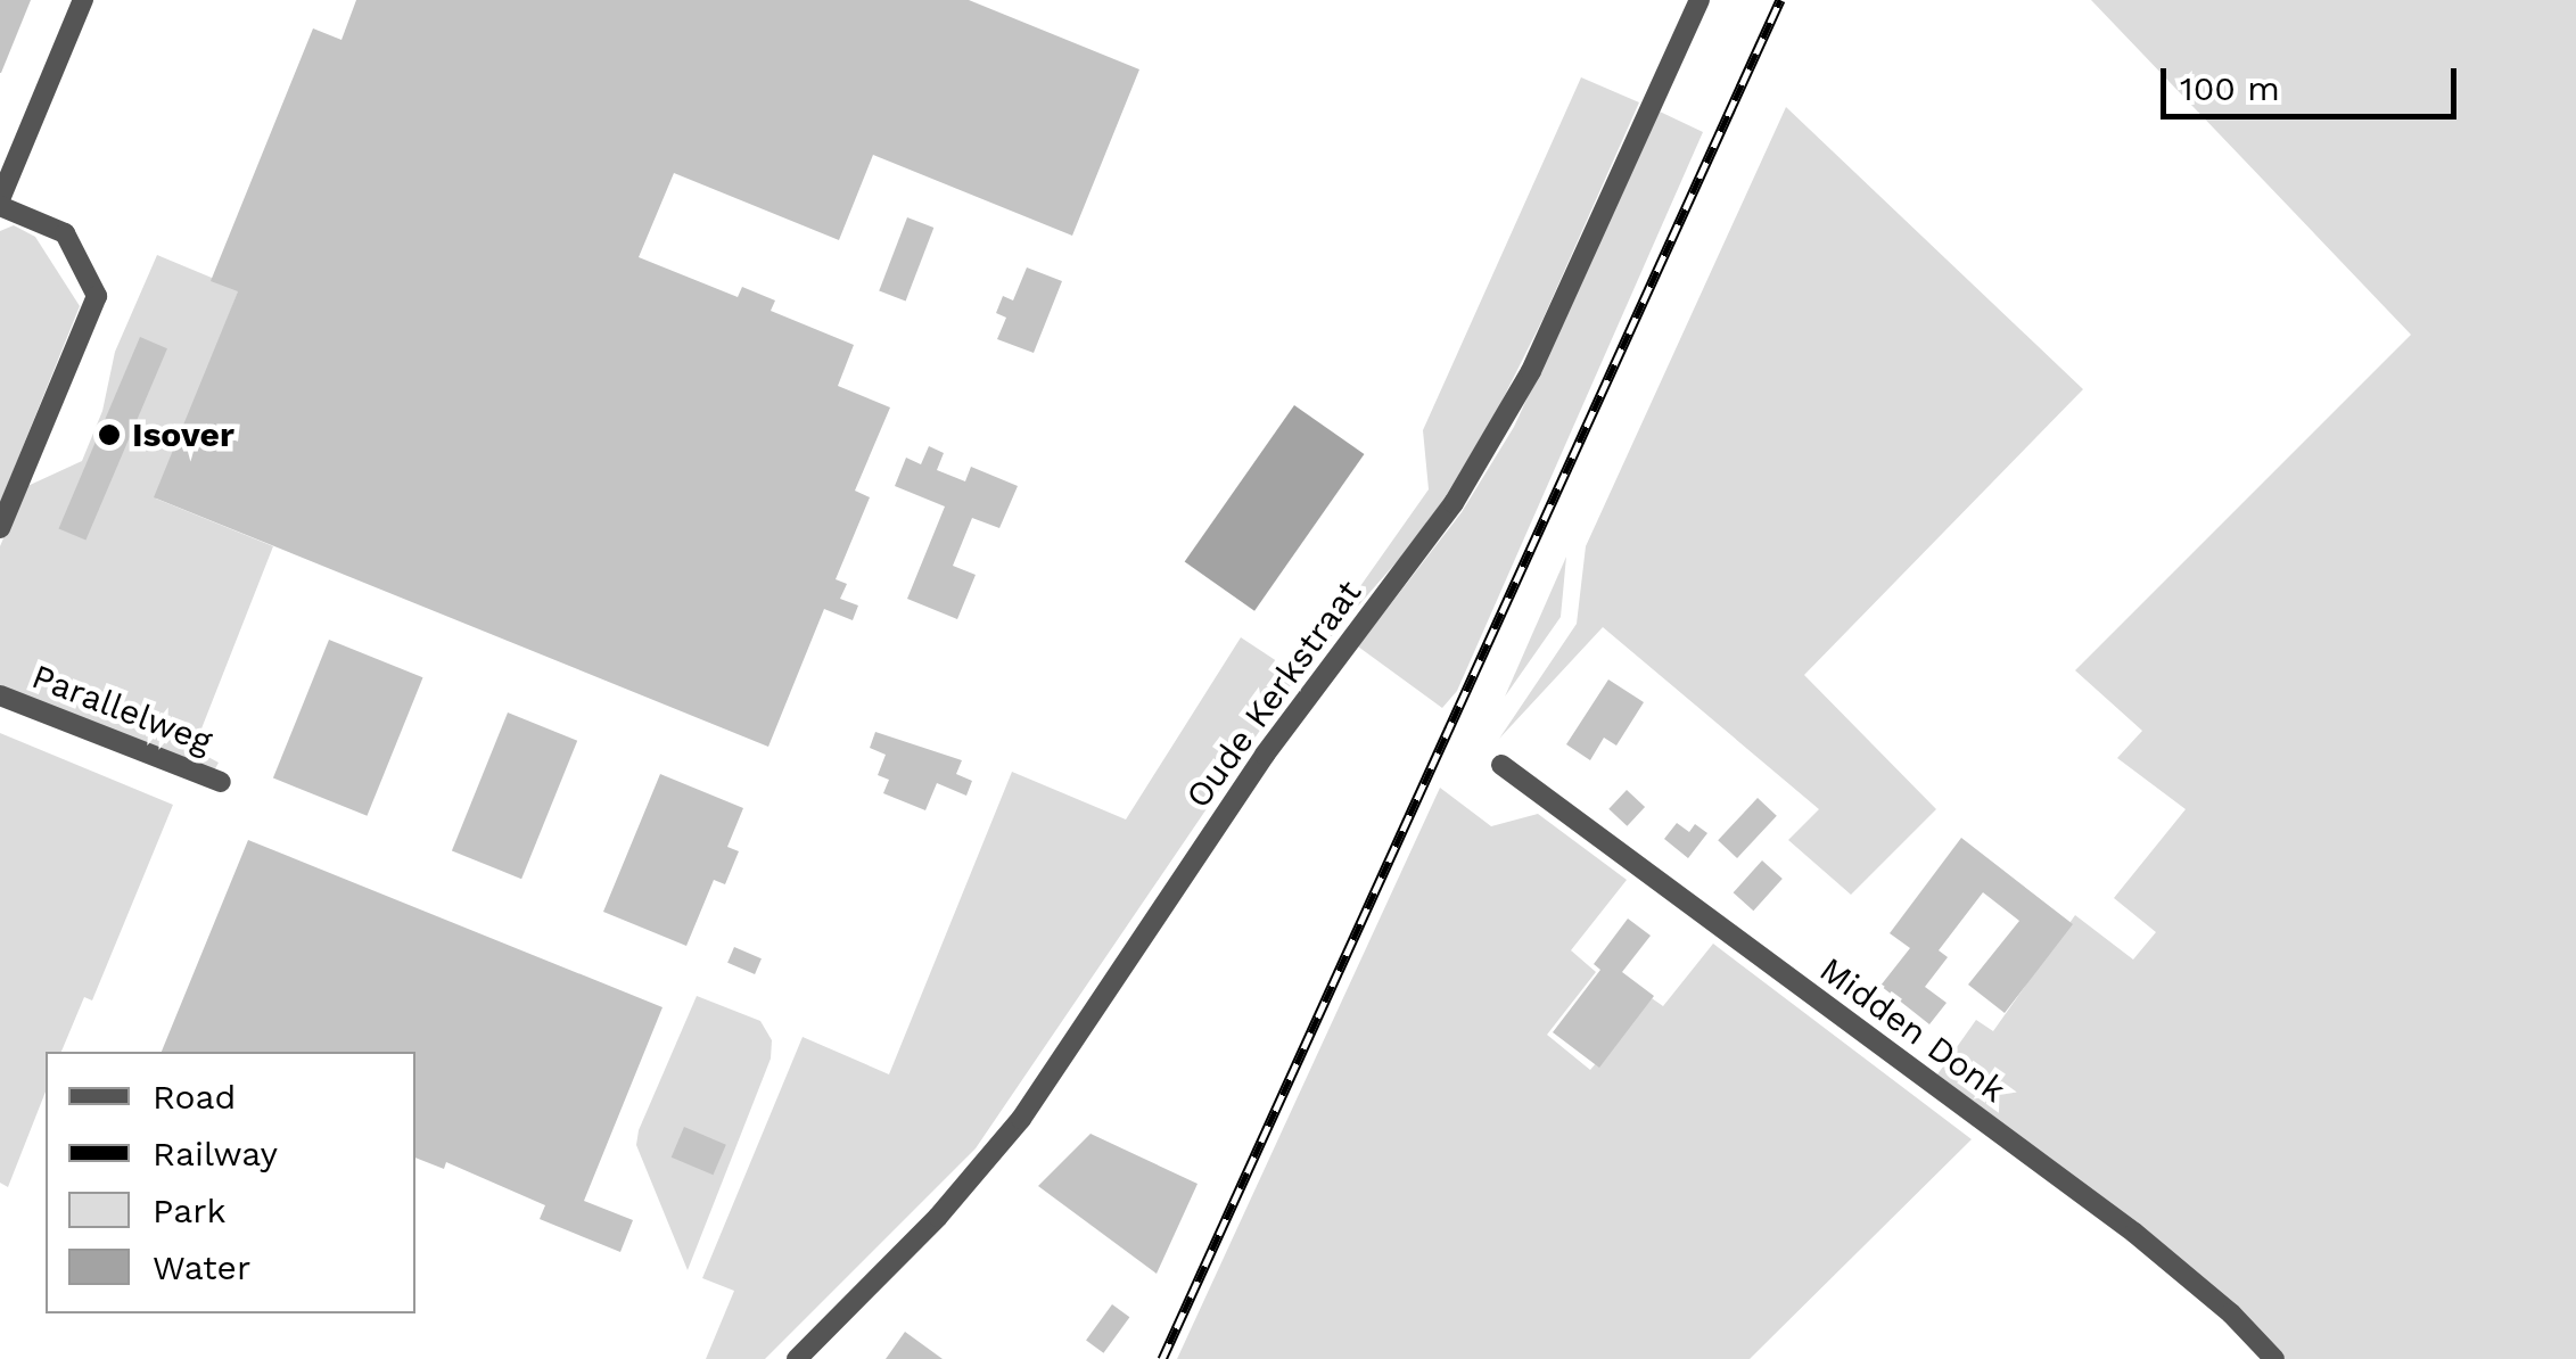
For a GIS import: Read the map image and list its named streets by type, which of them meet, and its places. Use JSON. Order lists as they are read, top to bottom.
{
  "streets": {
    "street": ["Oude Kerkstraat", "Parallelweg", "Midden Donk"]
  },
  "places": ["Isover"],
  "legend": [
    "Road",
    "Railway",
    "Park",
    "Water"
  ],
  "scale_bar": "100 m"
}
